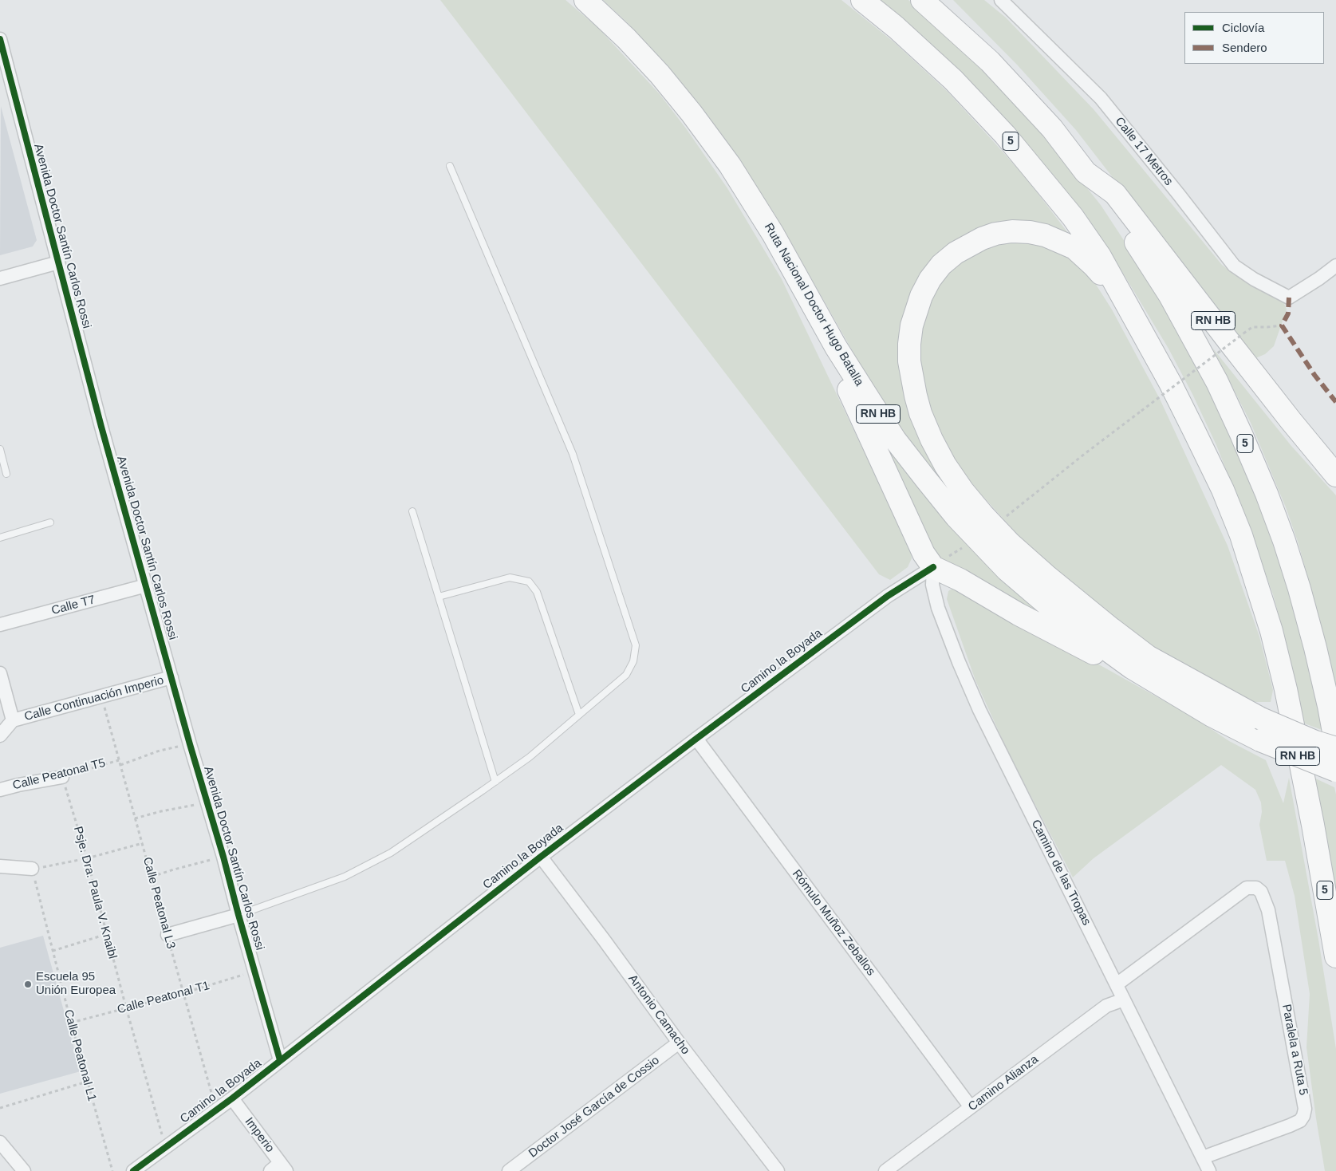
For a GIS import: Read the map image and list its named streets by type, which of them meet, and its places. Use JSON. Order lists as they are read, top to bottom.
{
  "streets": {
    "highway": ["5", "Ruta Nacional Doctor Hugo Batalla", "RN HB"],
    "street": [
      "Calle 17 Metros",
      "Avenida Doctor Santín Carlos Rossi",
      "Calle T7",
      "Camino la Boyada",
      "Calle Continuación Imperio",
      "Calle Peatonal T5",
      "Camino de las Tropas",
      "Rómulo Muñoz Zeballos",
      "Antonio Camacho",
      "Paralela a Ruta 5",
      "Camino Alianza",
      "Doctor José García de Cossio",
      "Imperio"
    ],
    "path": [
      "Psje. Dra. Paula V. Knaibl",
      "Calle Peatonal L3",
      "Calle Peatonal T1",
      "Calle Peatonal L1"
    ]
  },
  "crossings": [
    ["5", "RN HB"],
    ["Avenida Doctor Santín Carlos Rossi", "Calle T7"],
    ["Avenida Doctor Santín Carlos Rossi", "Camino la Boyada"],
    ["Avenida Doctor Santín Carlos Rossi", "Calle Continuación Imperio"],
    ["Avenida Doctor Santín Carlos Rossi", "Calle Peatonal T5"],
    ["Avenida Doctor Santín Carlos Rossi", "Calle Peatonal T1"],
    ["Camino la Boyada", "Camino de las Tropas"],
    ["Camino la Boyada", "Psje. Dra. Paula V. Knaibl"],
    ["Camino la Boyada", "Calle Peatonal L3"],
    ["Camino la Boyada", "Rómulo Muñoz Zeballos"],
    ["Camino la Boyada", "Antonio Camacho"],
    ["Camino la Boyada", "Imperio"],
    ["Calle Continuación Imperio", "Calle Peatonal L3"],
    ["Calle Peatonal T5", "Psje. Dra. Paula V. Knaibl"],
    ["Calle Peatonal T5", "Calle Peatonal L3"],
    ["Camino de las Tropas", "Paralela a Ruta 5"],
    ["Camino de las Tropas", "Camino Alianza"],
    ["Psje. Dra. Paula V. Knaibl", "Calle Peatonal T1"],
    ["Calle Peatonal L3", "Calle Peatonal T1"],
    ["Rómulo Muñoz Zeballos", "Camino Alianza"],
    ["Calle Peatonal T1", "Calle Peatonal L1"],
    ["Antonio Camacho", "Doctor José García de Cossio"]
  ],
  "places": ["Escuela 95 Unión Europea"],
  "legend": ["Ciclovía", "Sendero"]
}
